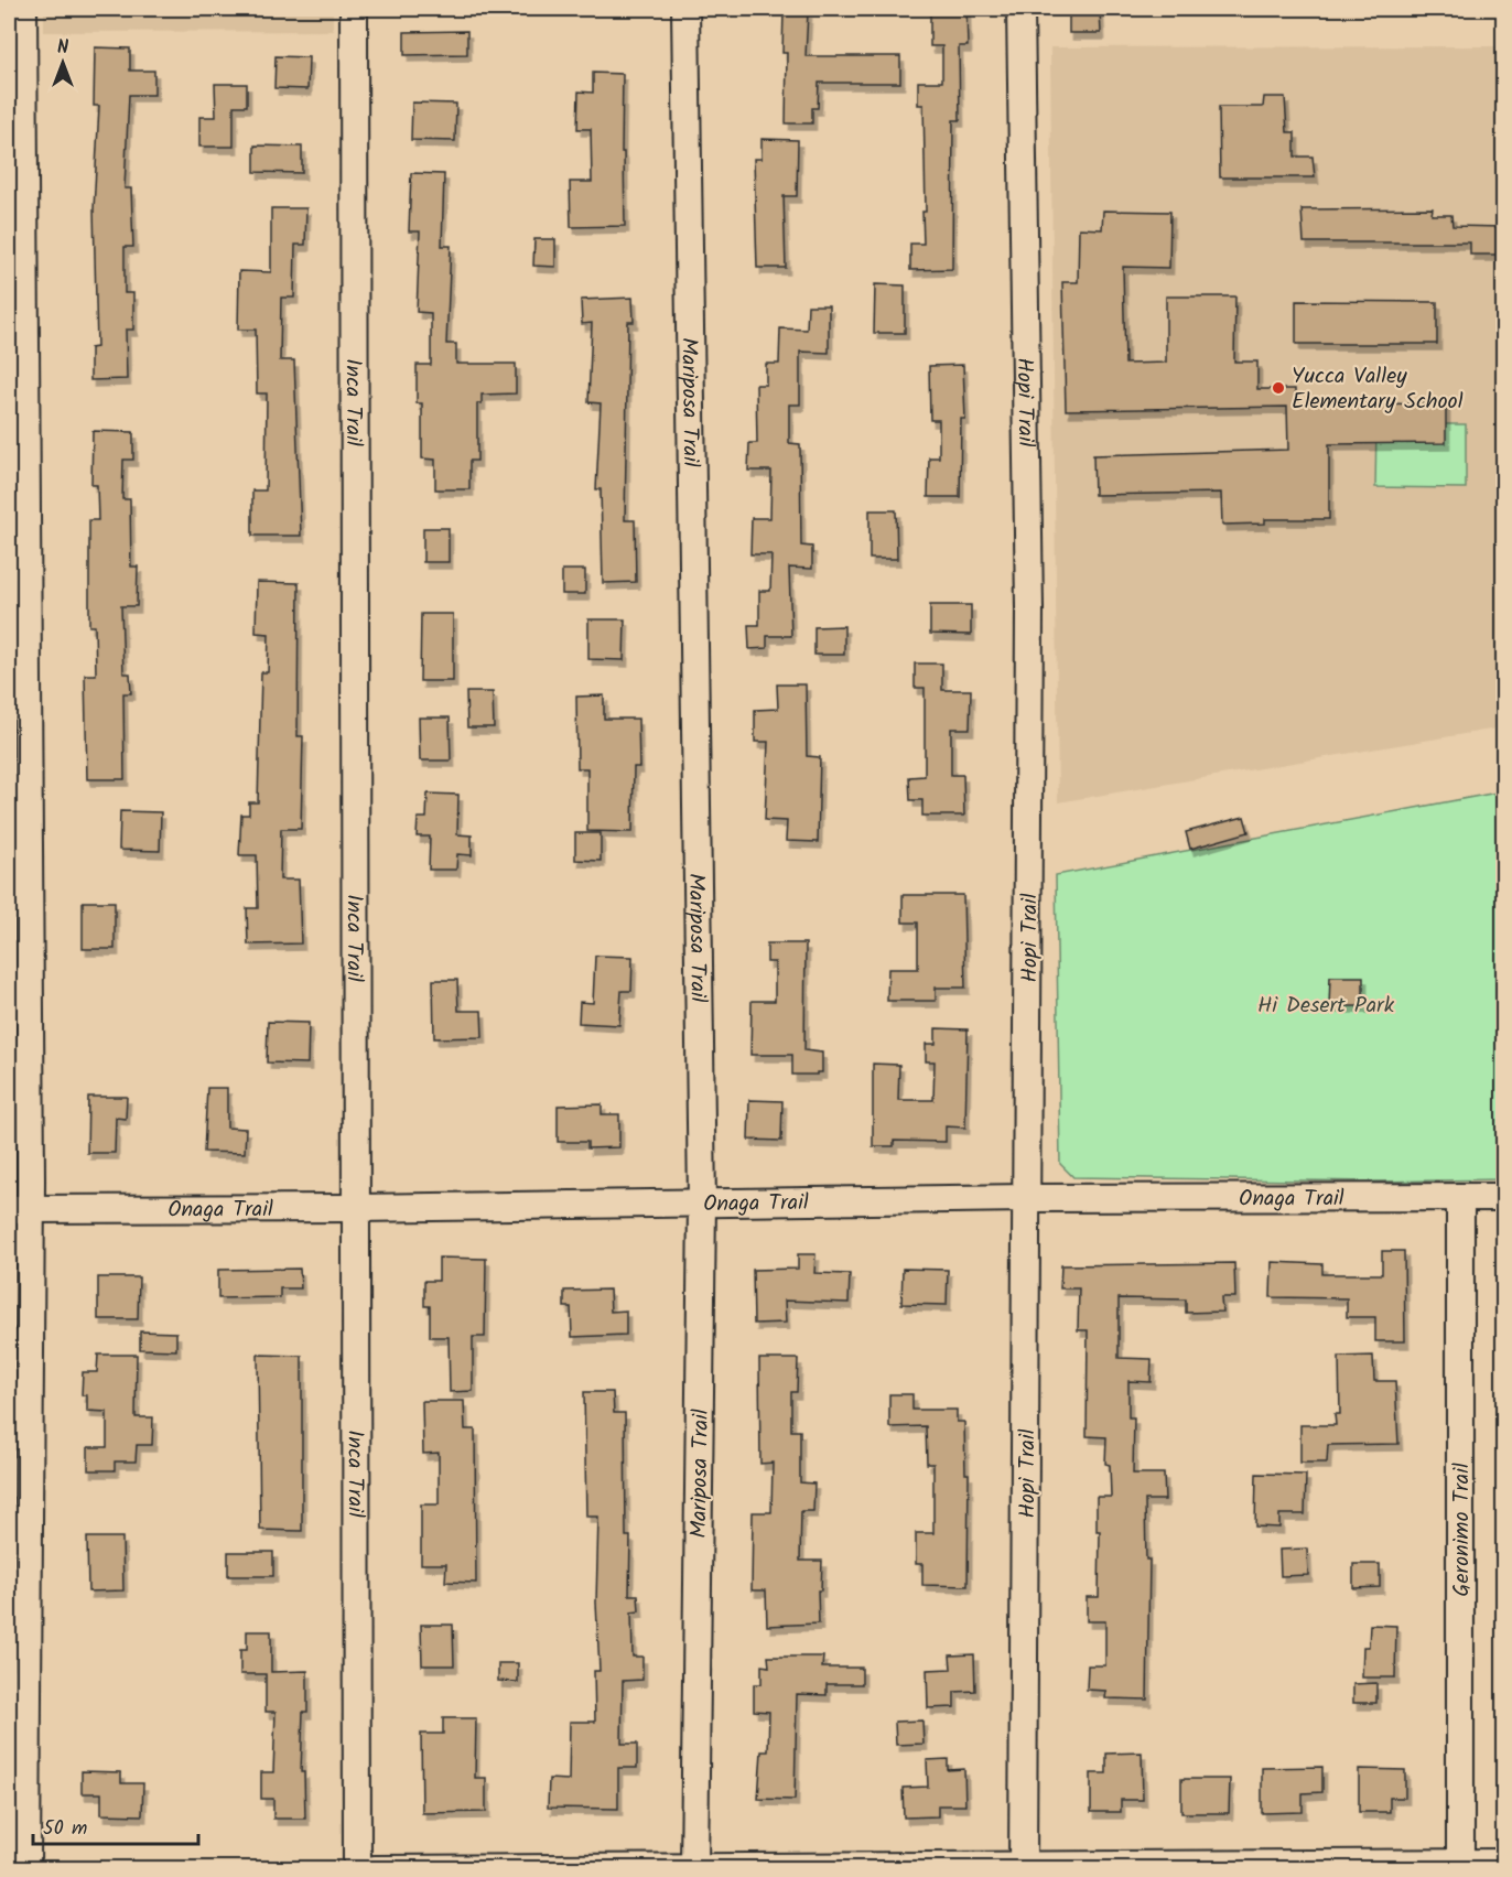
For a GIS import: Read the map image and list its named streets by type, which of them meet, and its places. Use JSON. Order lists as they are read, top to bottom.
{
  "streets": {
    "street": [
      "Hopi Trail",
      "Inca Trail",
      "Mariposa Trail",
      "Onaga Trail",
      "Geronimo Trail"
    ]
  },
  "crossings": [
    ["Hopi Trail", "Onaga Trail"],
    ["Inca Trail", "Onaga Trail"],
    ["Mariposa Trail", "Onaga Trail"],
    ["Onaga Trail", "Geronimo Trail"]
  ],
  "parks": ["Hi Desert Park"],
  "places": ["Yucca Valley Elementary School"],
  "scale_bar": "50 m",
  "north": "top"
}
